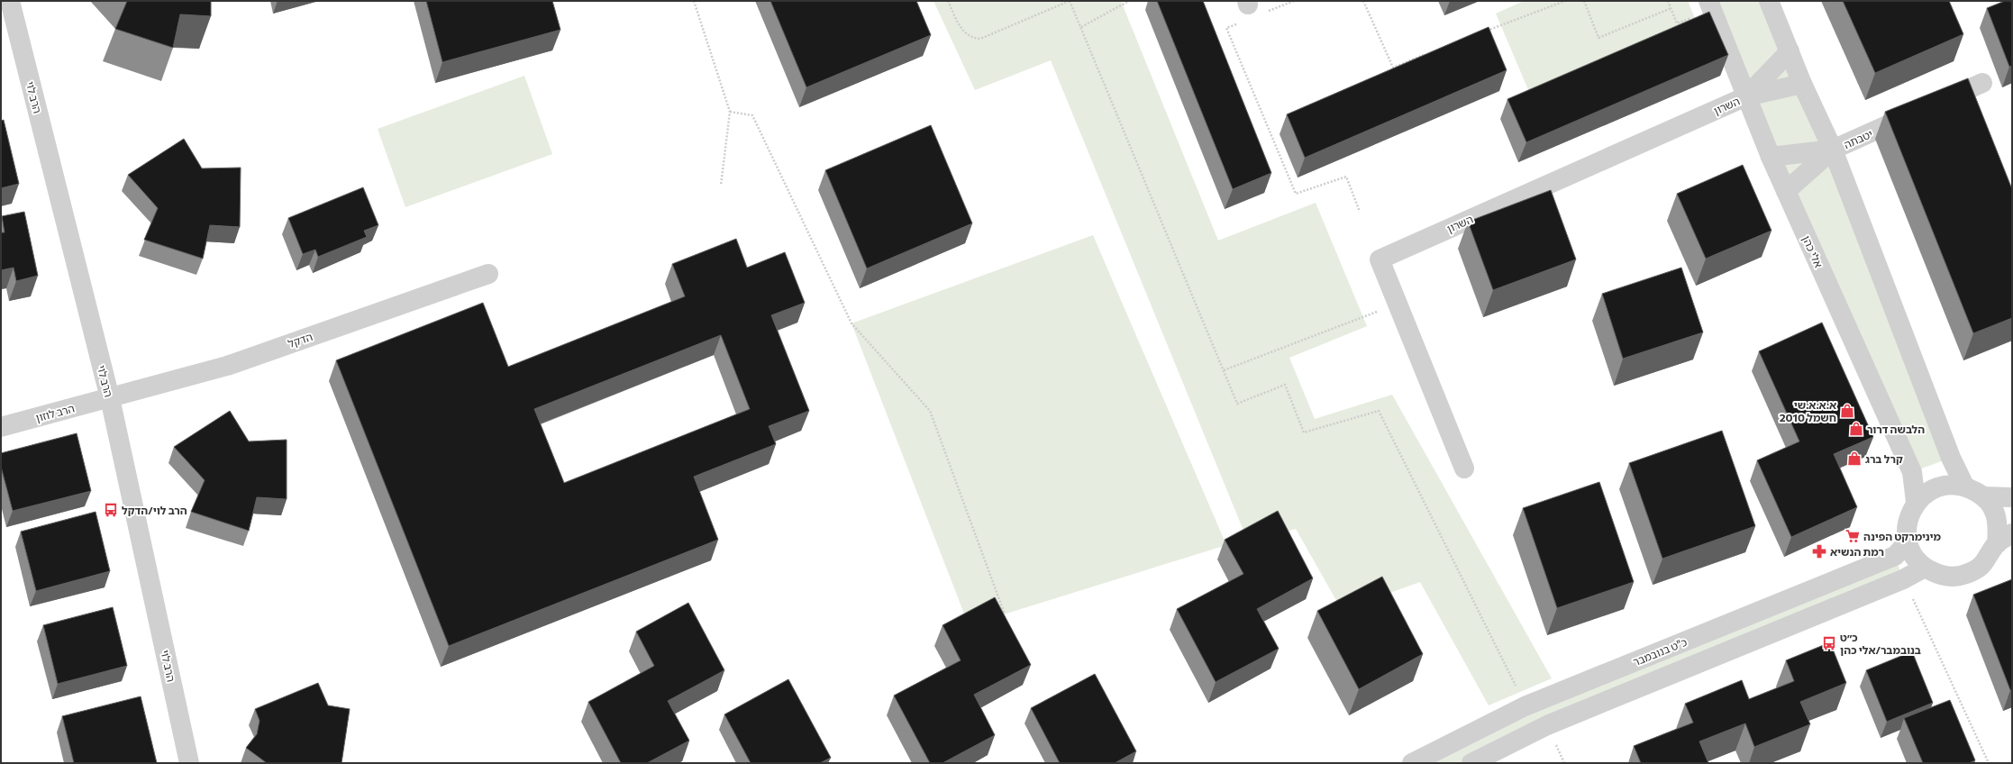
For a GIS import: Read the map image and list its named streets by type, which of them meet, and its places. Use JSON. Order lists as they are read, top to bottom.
{
  "streets": {
    "street": [
      "הרב לוי",
      "השרון",
      "יטבתה",
      "אלי כהן",
      "הדקל",
      "הרב לוזון",
      "כ\"ט בנובמבר"
    ]
  },
  "crossings": [
    ["הרב לוי", "הדקל"],
    ["הרב לוי", "הרב לוזון"],
    ["השרון", "אלי כהן"],
    ["יטבתה", "אלי כהן"],
    ["אלי כהן", "כ\"ט בנובמבר"],
    ["הדקל", "הרב לוזון"]
  ],
  "places": {
    "shop": ["א.א.א.שי חשמל 2010", "הלבשה דרור", "קרל ברג"],
    "bus stop": ["הרב לוי/הדקל", "כ״ט בנובמבר/אלי כהן"],
    "supermarket": ["מינימרקט הפינה"],
    "pharmacy": ["רמת הנשיא"]
  }
}
